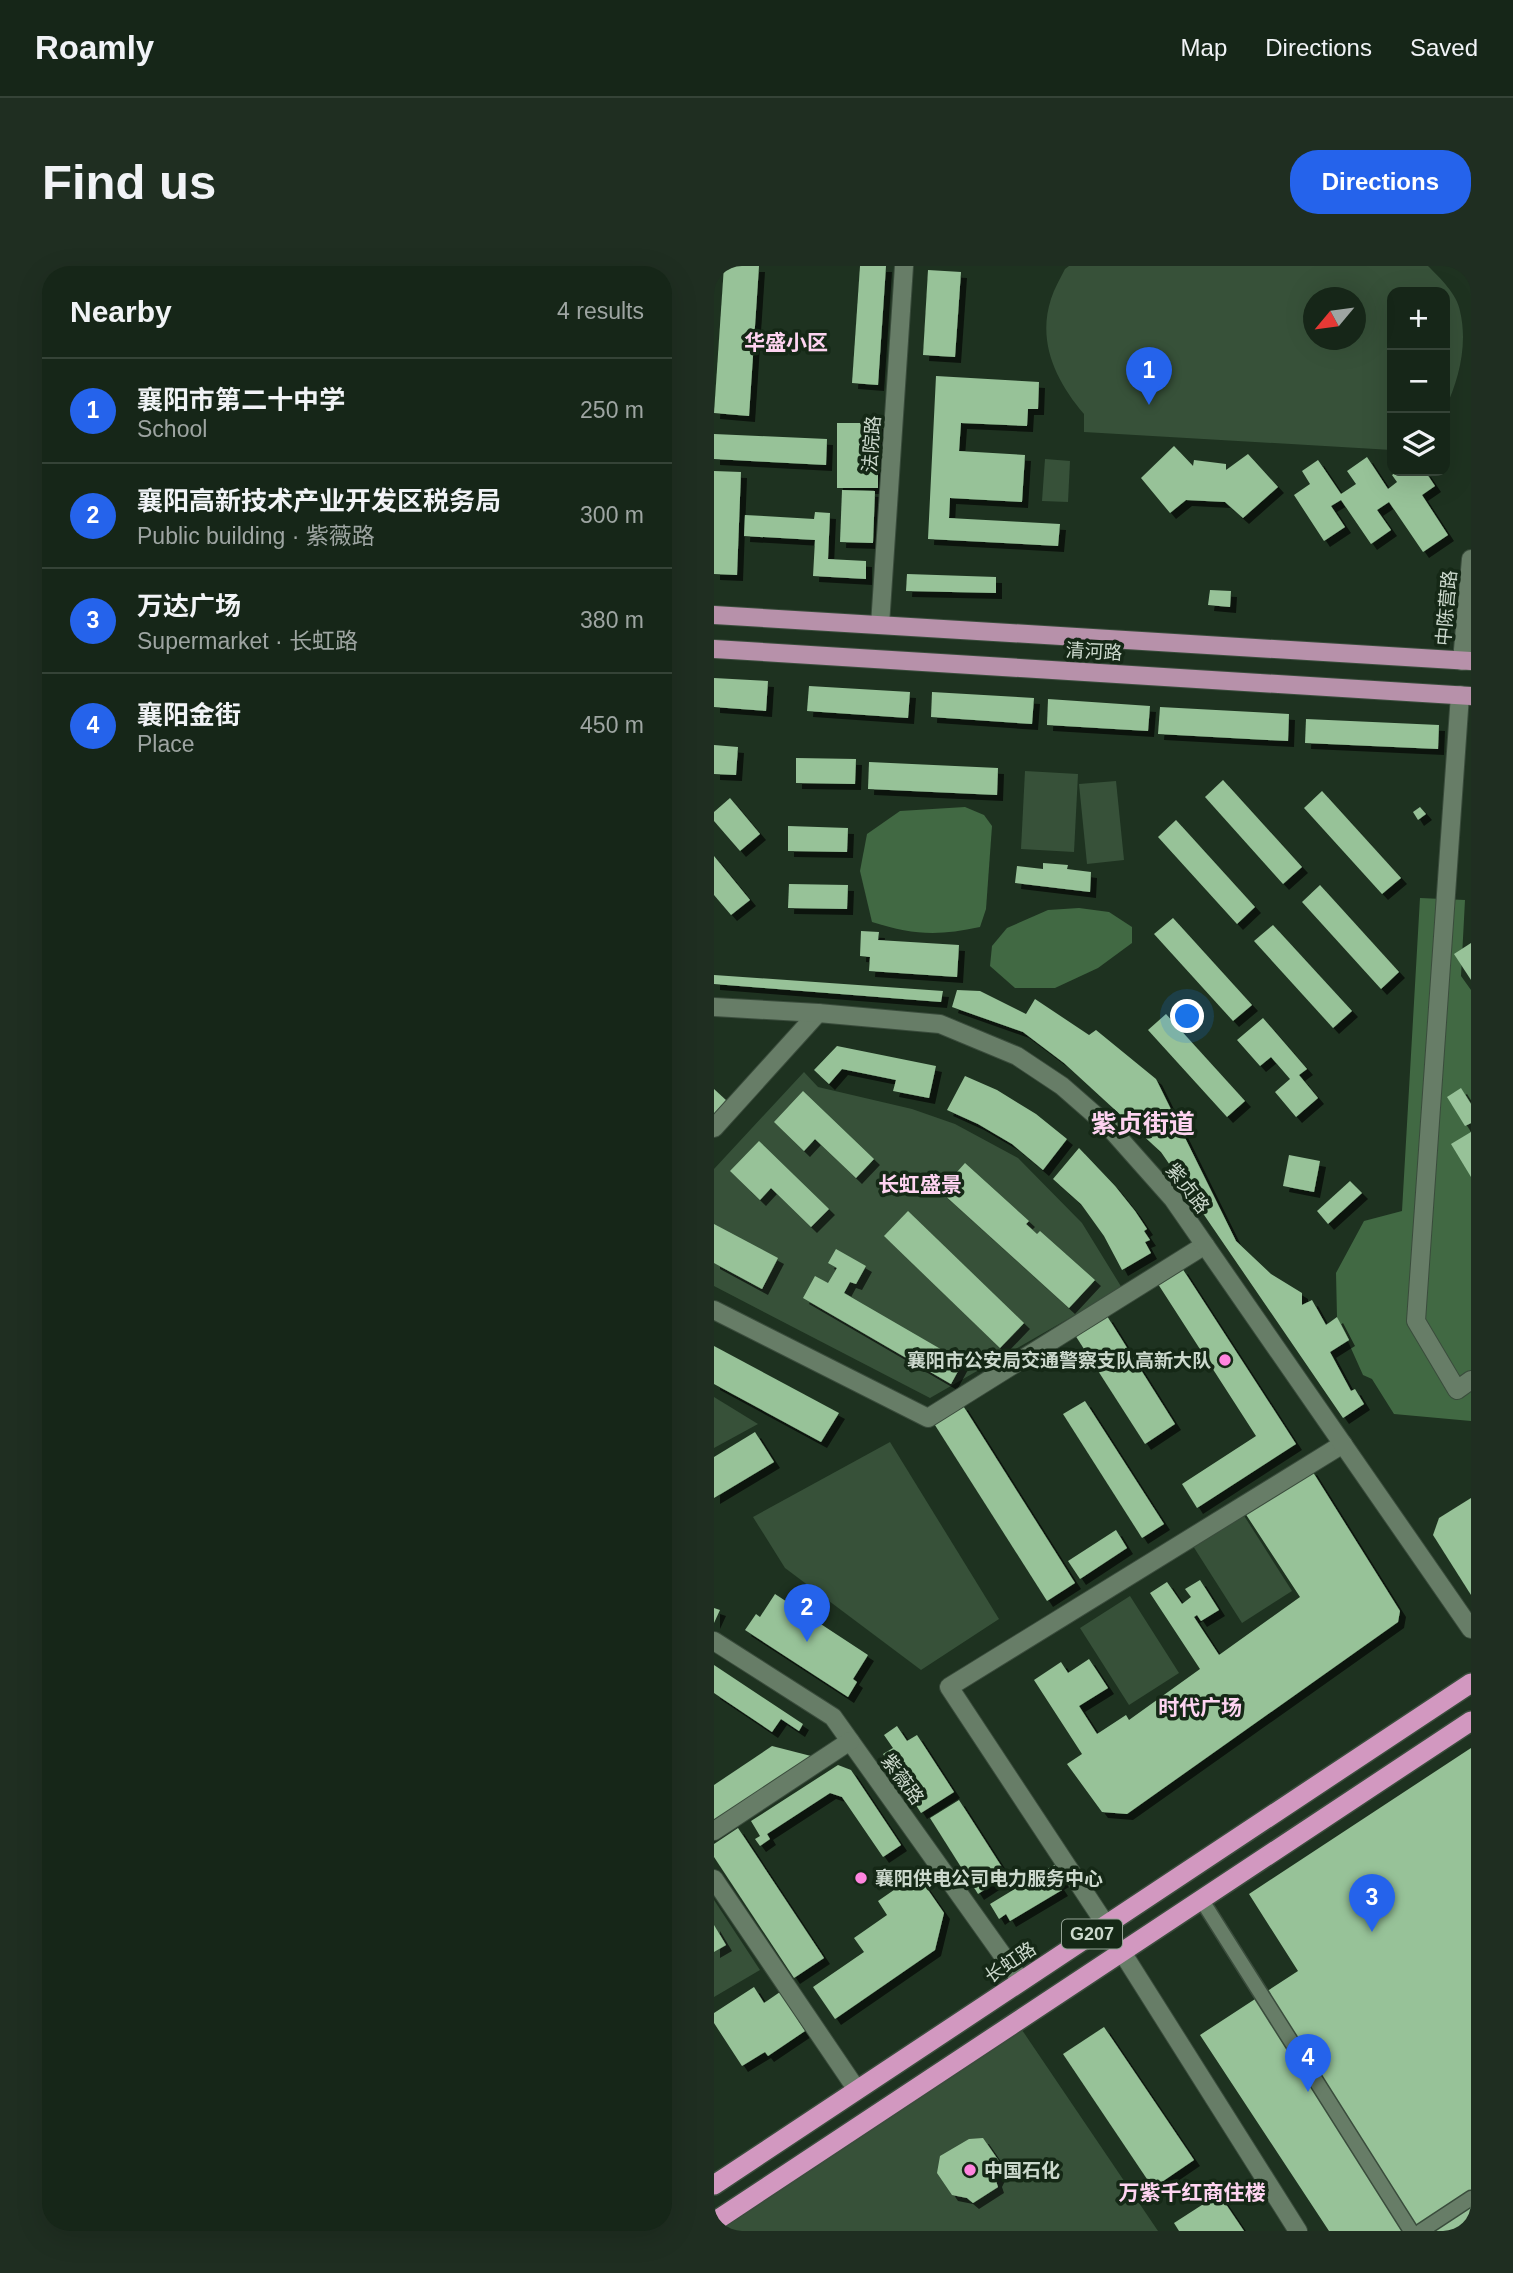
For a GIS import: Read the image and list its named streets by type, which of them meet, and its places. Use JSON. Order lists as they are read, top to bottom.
{
  "streets": {
    "highway": ["G207", "长虹路"],
    "main road": ["清河路"],
    "street": [
      "法院路",
      "中陈营路",
      "紫贞路",
      "紫薇路"
    ]
  },
  "crossings": [
    ["法院路", "清河路"],
    ["中陈营路", "清河路"],
    ["紫薇路", "长虹路"]
  ],
  "districts": [
    "华盛小区",
    "紫贞街道",
    "长虹盛景",
    "时代广场",
    "万紫千红商住楼"
  ],
  "places": ["襄阳市公安局交通警察支队高新大队", "襄阳供电公司电力服务中心", "中国石化"],
  "north": "bottom left",
  "page": {
    "header": "Roamly",
    "nav": ["Map", "Directions", "Saved"],
    "buttons": "Directions",
    "title": "Find us",
    "heading": ["Nearby", "4 results"],
    "map_buttons": ["+", "−"],
    "pins": [
      "1",
      "2",
      "3",
      "4"
    ],
    "list": [
      {
        "mark": "1",
        "name": "襄阳市第二十中学",
        "note": "School",
        "value": "250 m"
      },
      {
        "mark": "2",
        "name": "襄阳高新技术产业开发区税务局",
        "note": "Public building · 紫薇路",
        "value": "300 m"
      },
      {
        "mark": "3",
        "name": "万达广场",
        "note": "Supermarket · 长虹路",
        "value": "380 m"
      },
      {
        "mark": "4",
        "name": "襄阳金街",
        "note": "Place",
        "value": "450 m"
      }
    ]
  }
}
